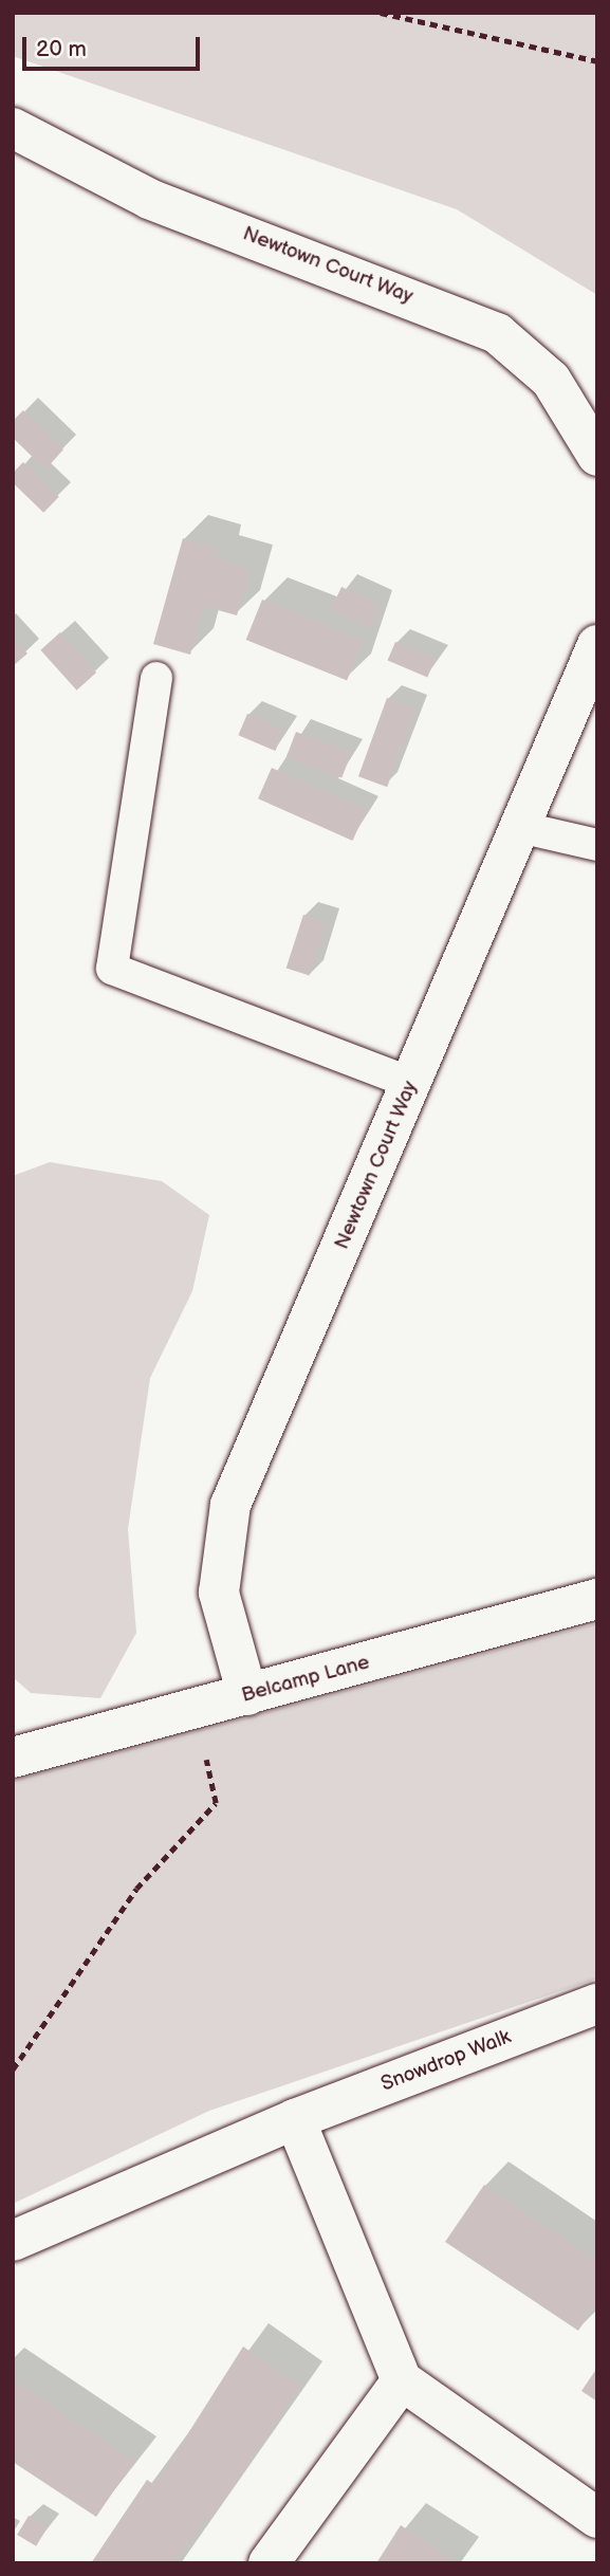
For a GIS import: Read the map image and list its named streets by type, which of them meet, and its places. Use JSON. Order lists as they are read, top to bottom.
{
  "streets": {
    "street": ["Newtown Court Way", "Belcamp Lane", "Snowdrop Walk"]
  },
  "crossings": [
    ["Newtown Court Way", "Belcamp Lane"]
  ],
  "scale_bar": "20 m"
}
